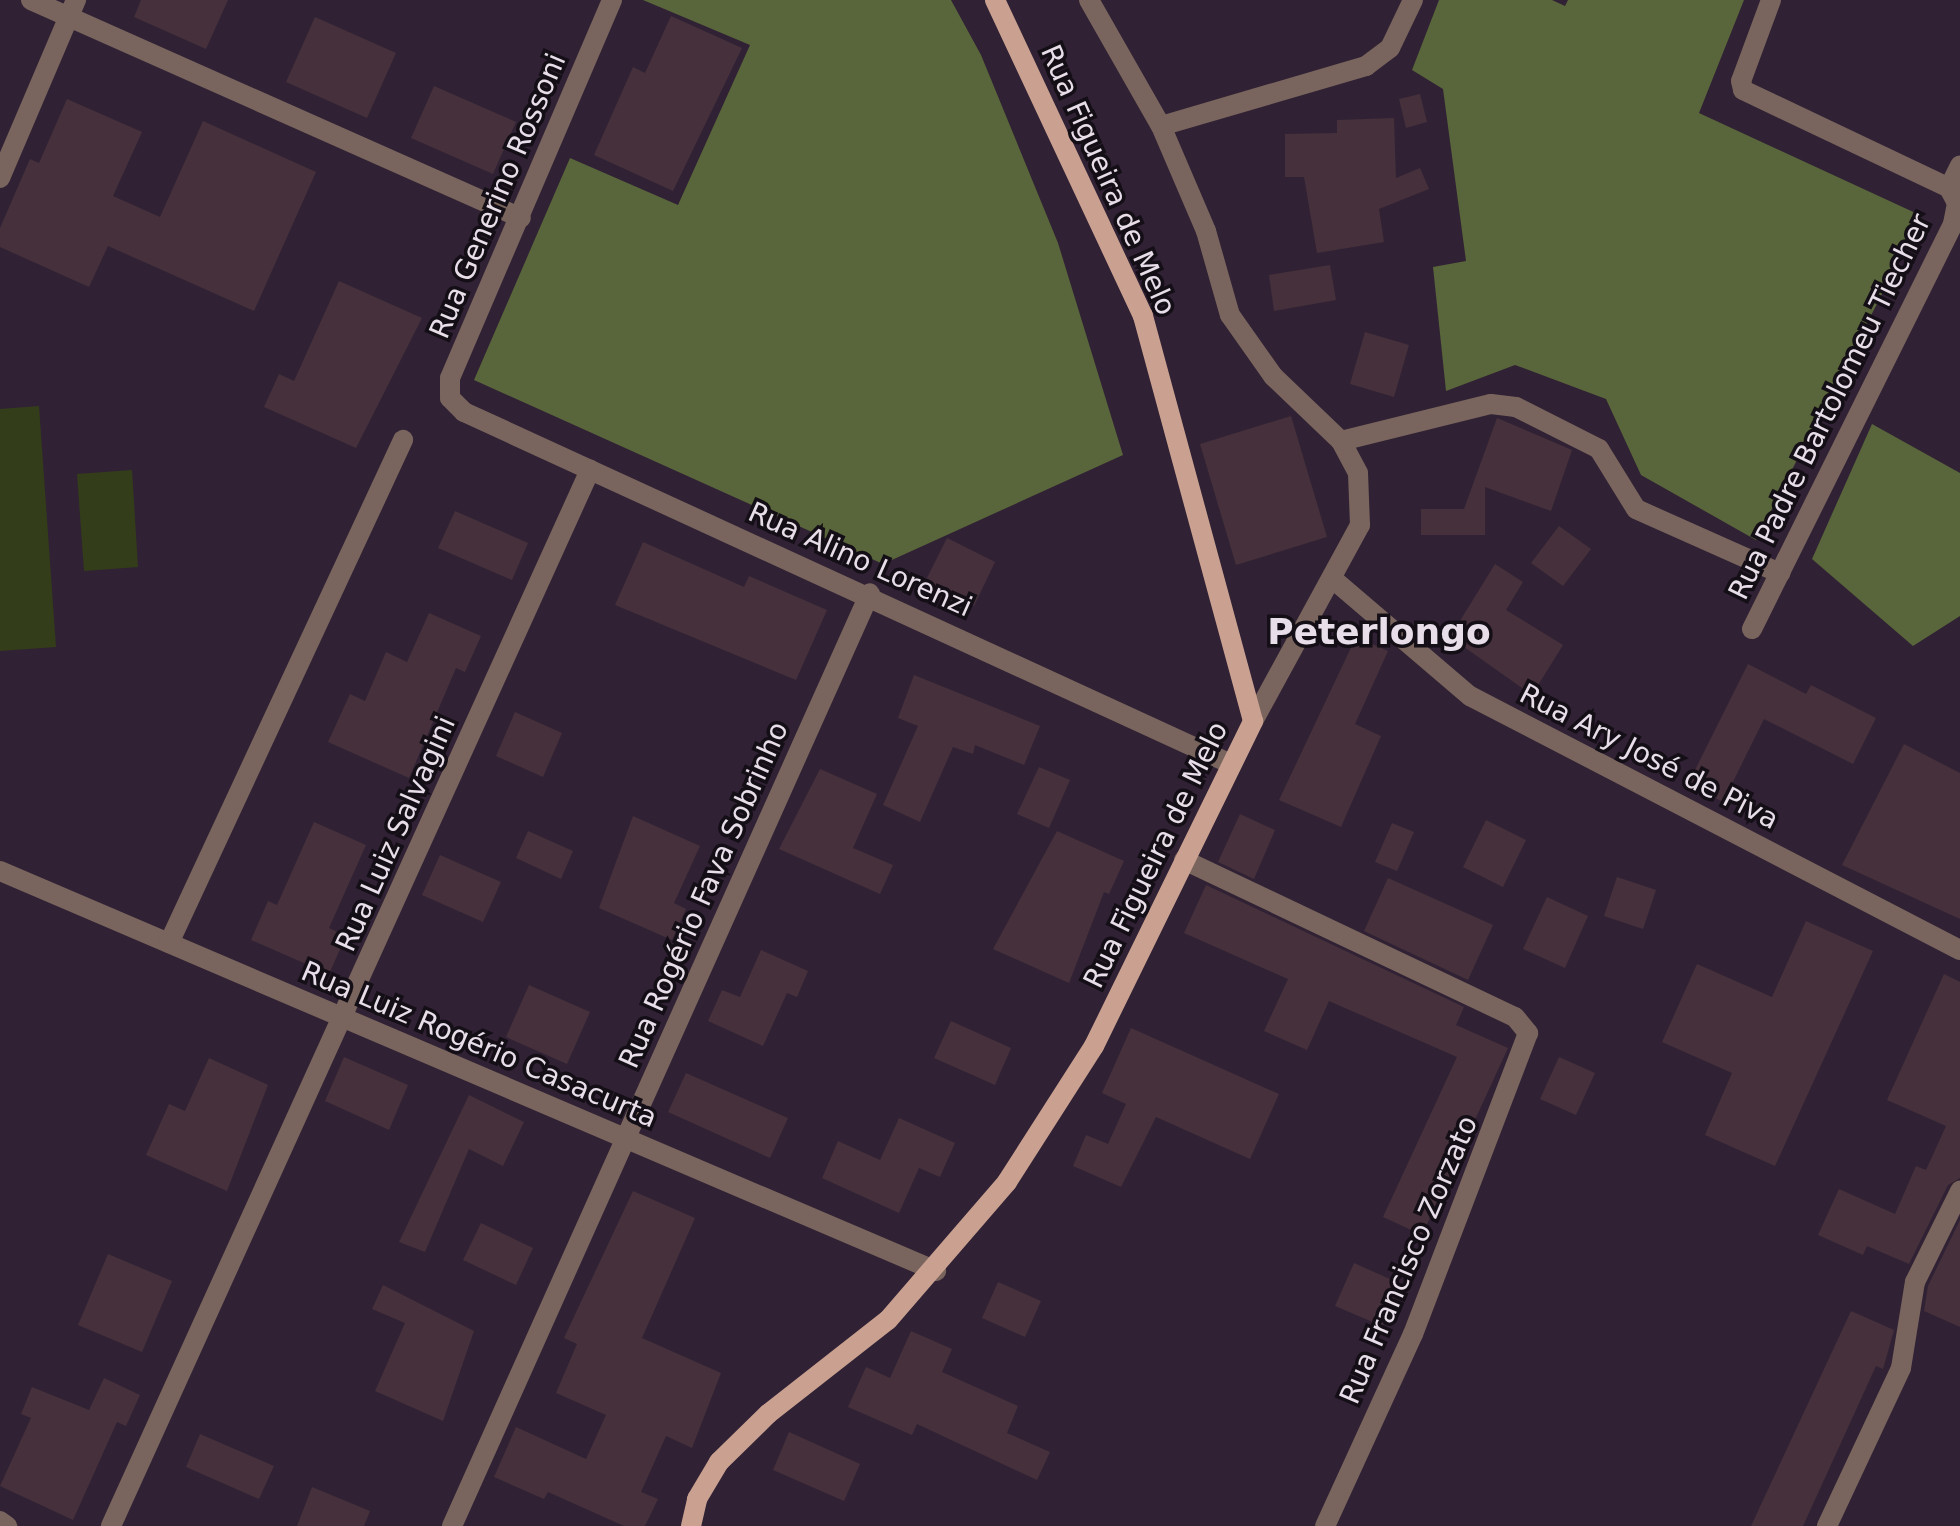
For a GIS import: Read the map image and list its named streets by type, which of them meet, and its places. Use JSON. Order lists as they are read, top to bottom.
{
  "streets": {
    "main road": ["Rua Figueira de Melo"],
    "street": [
      "Rua Generino Rossoni",
      "Rua Padre Bartolomeu Tiecher",
      "Rua Alino Lorenzi",
      "Rua Ary José de Piva",
      "Rua Luiz Salvagini",
      "Rua Rogério Fava Sobrinho",
      "Rua Luiz Rogério Casacurta",
      "Rua Francisco Zorzato"
    ]
  },
  "crossings": [
    ["Rua Figueira de Melo", "Rua Alino Lorenzi"],
    ["Rua Figueira de Melo", "Rua Luiz Rogério Casacurta"],
    ["Rua Figueira de Melo", "Rua Francisco Zorzato"],
    ["Rua Generino Rossoni", "Rua Alino Lorenzi"],
    ["Rua Alino Lorenzi", "Rua Luiz Salvagini"],
    ["Rua Alino Lorenzi", "Rua Rogério Fava Sobrinho"],
    ["Rua Luiz Salvagini", "Rua Luiz Rogério Casacurta"],
    ["Rua Rogério Fava Sobrinho", "Rua Luiz Rogério Casacurta"]
  ],
  "districts": ["Peterlongo"]
}
